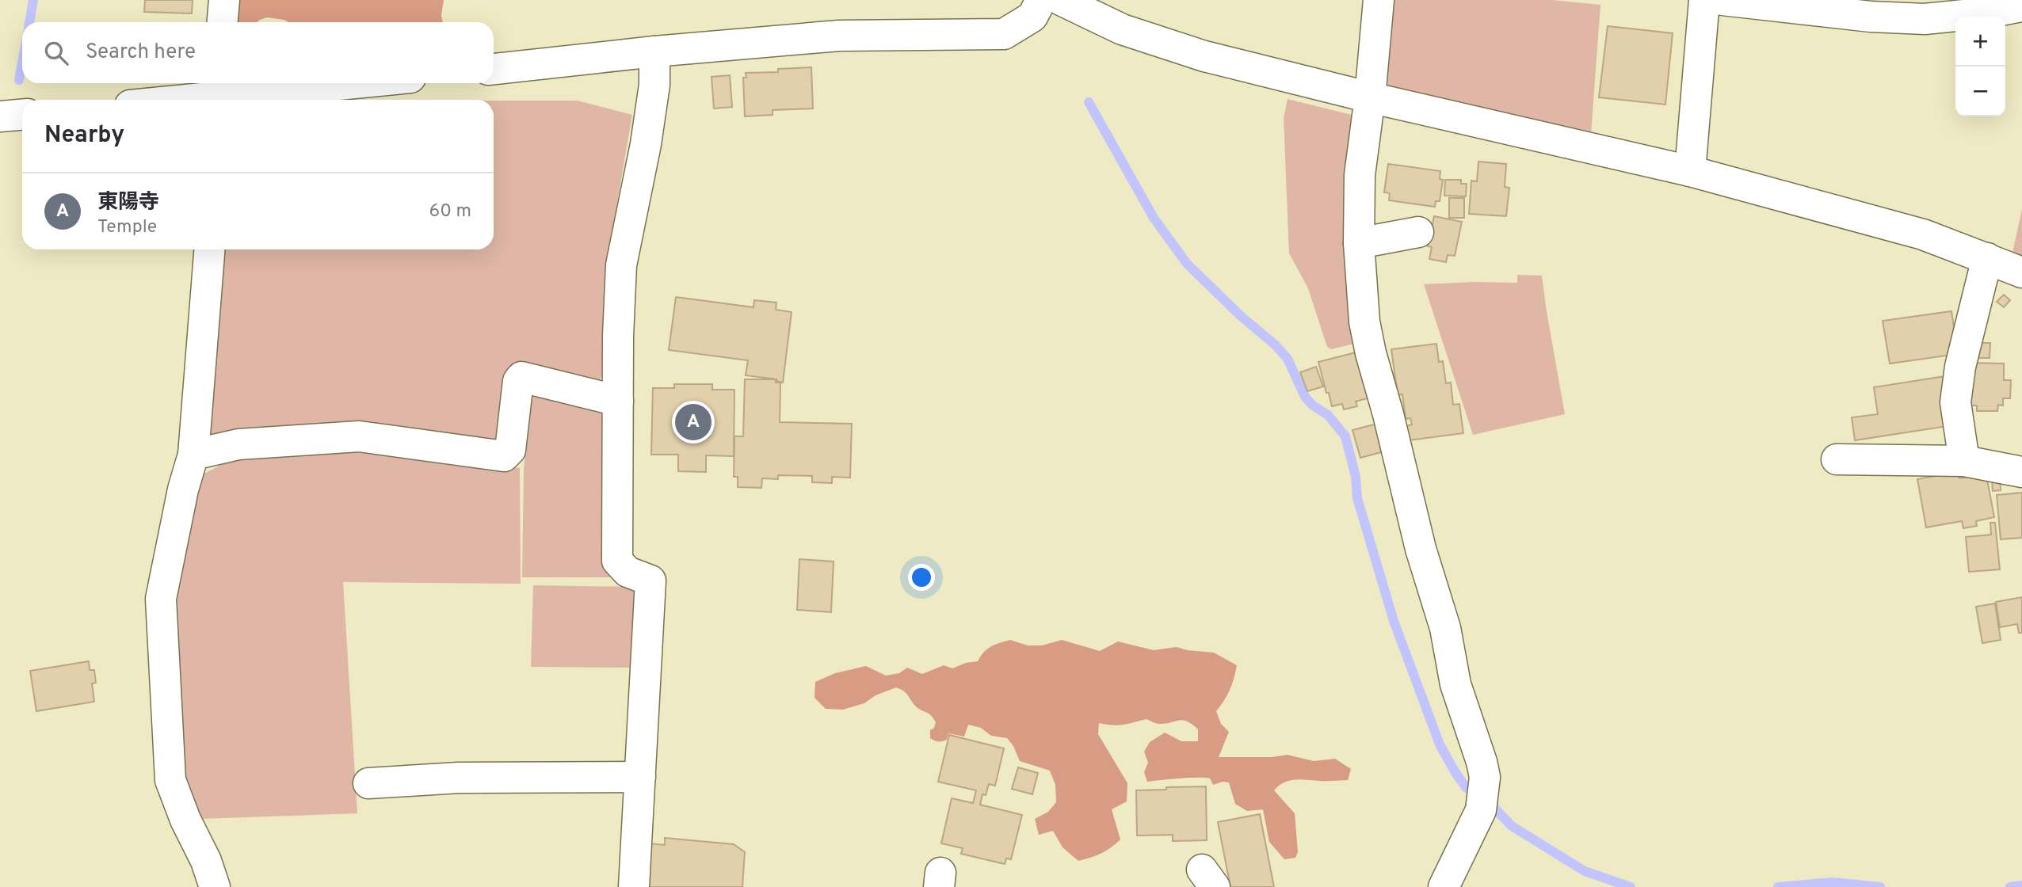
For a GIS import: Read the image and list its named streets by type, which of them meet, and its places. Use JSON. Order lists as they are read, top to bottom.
{
  "page": {
    "map_buttons": ["+", "−"],
    "search": "Search here",
    "heading": "Nearby",
    "list": [
      {
        "mark": "A",
        "name": "東陽寺",
        "note": "Temple",
        "value": "60 m"
      }
    ],
    "pins": "A"
  }
}
